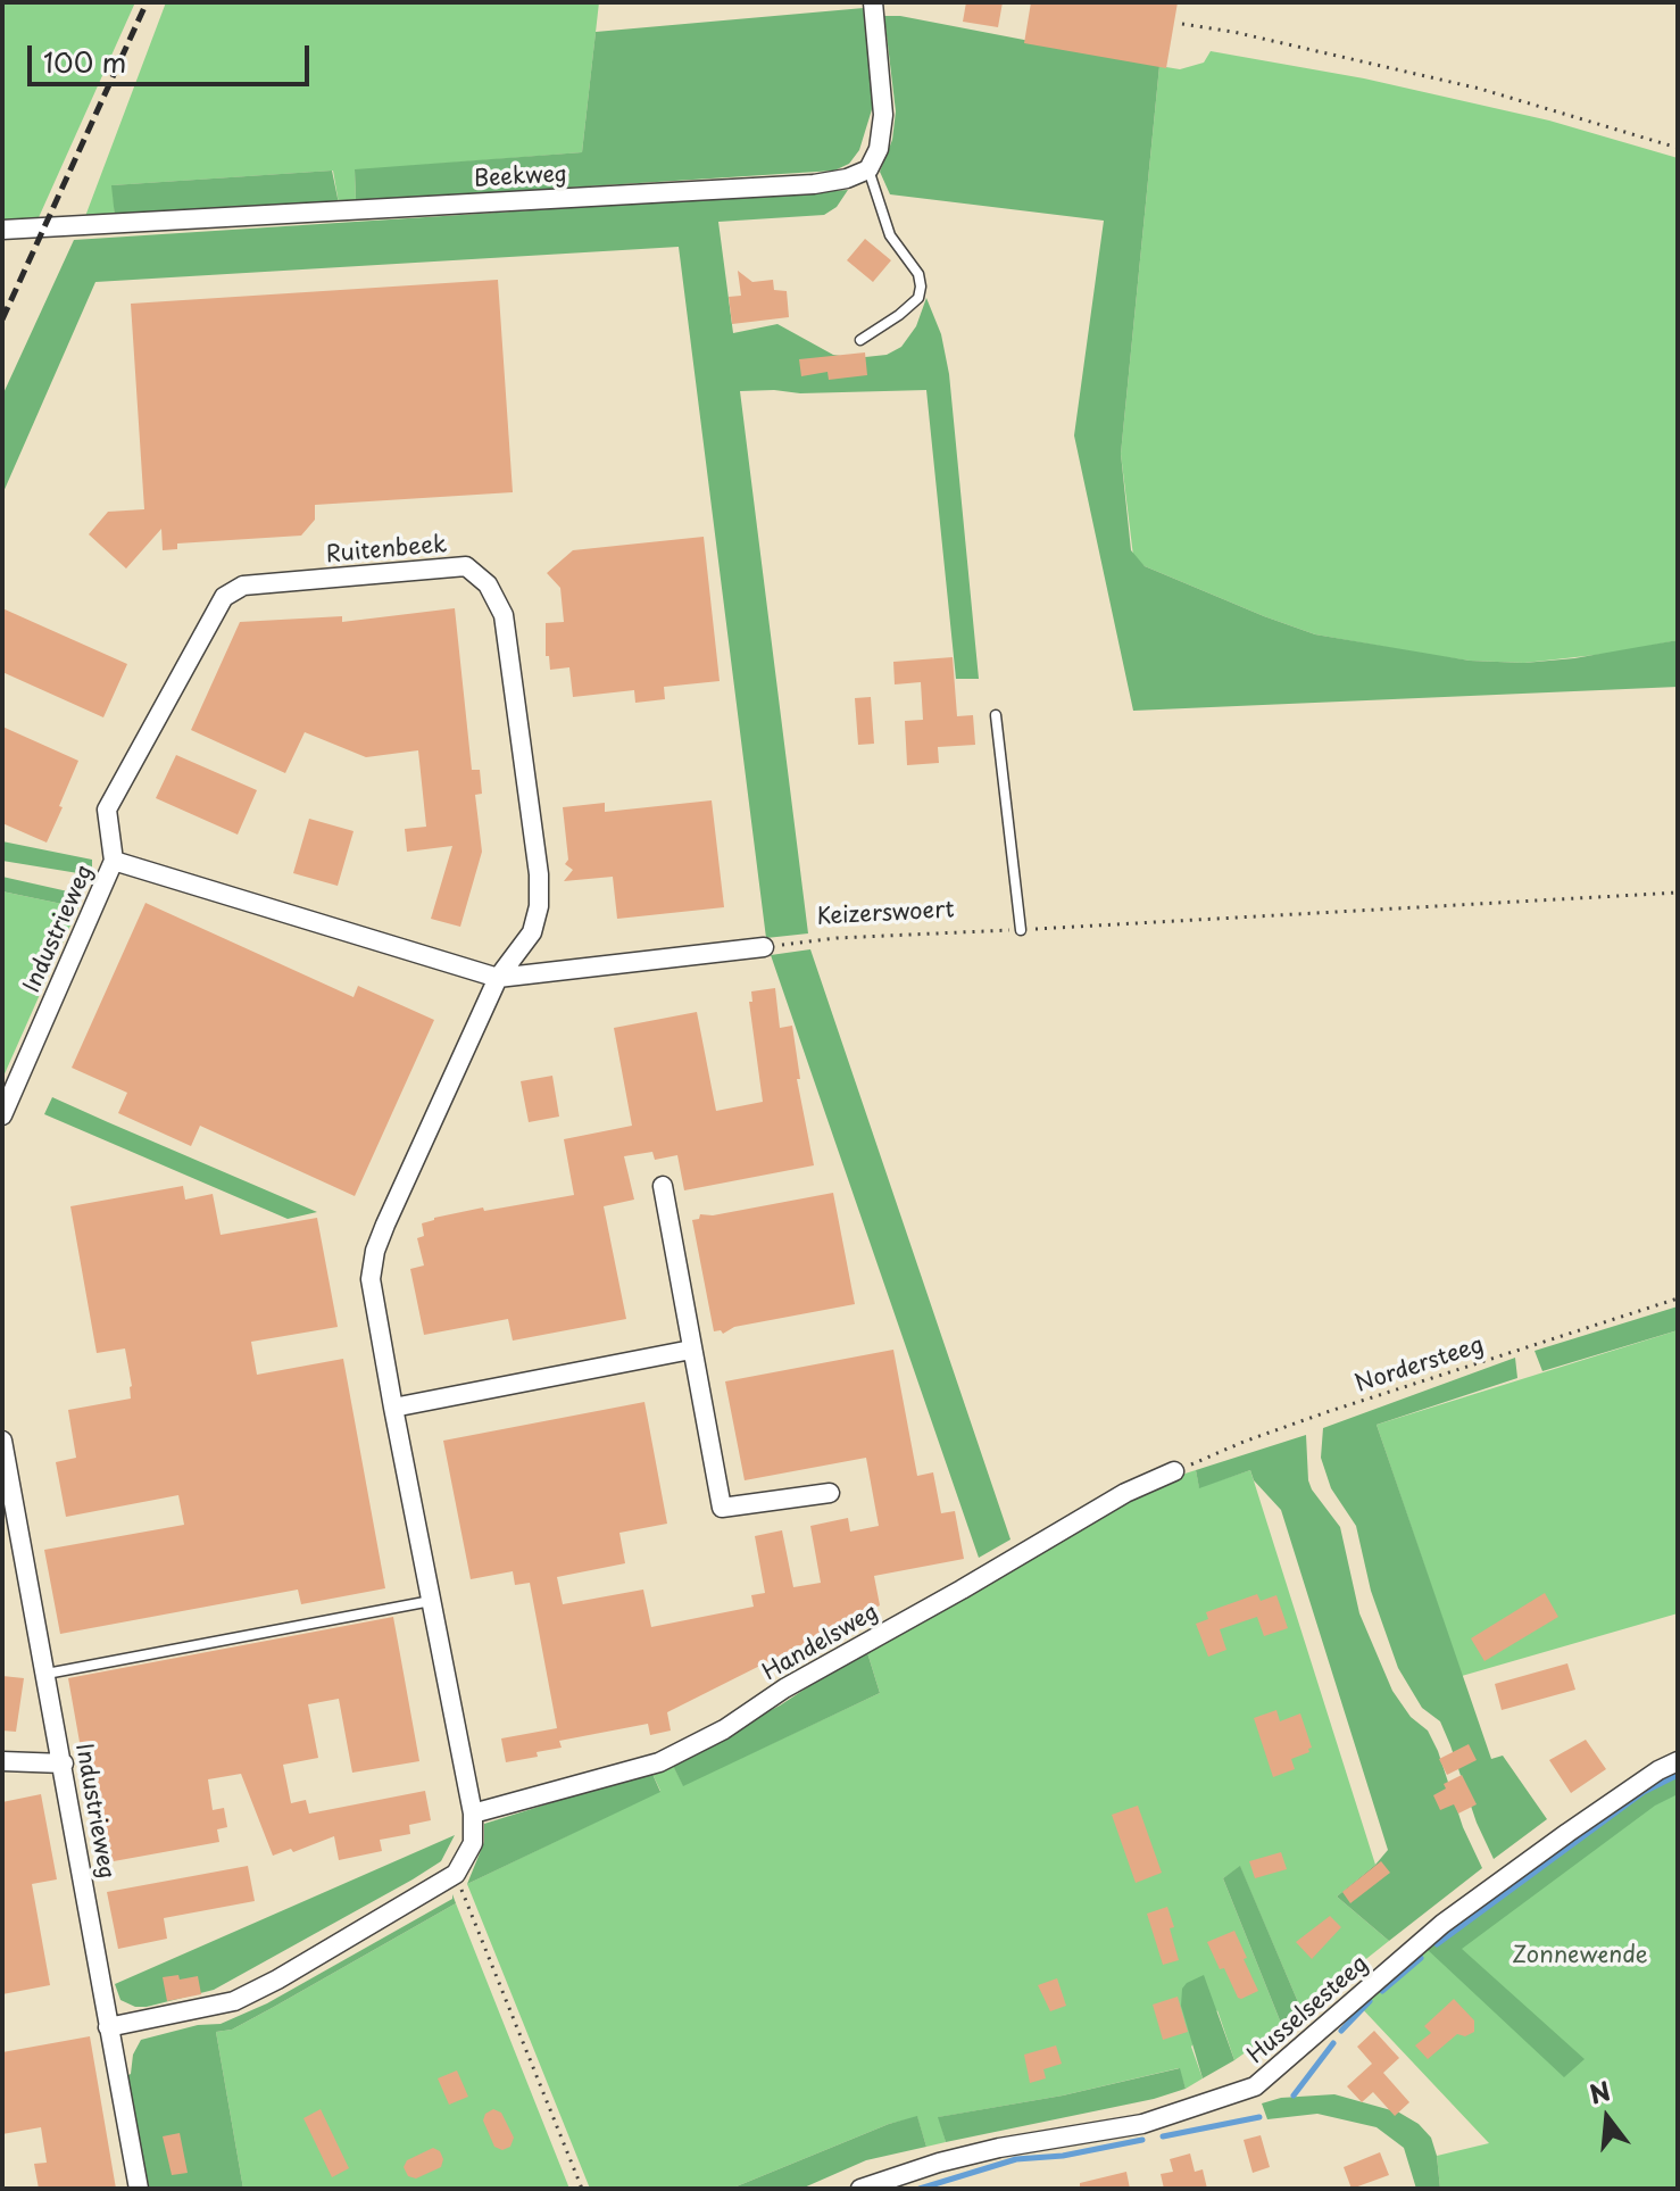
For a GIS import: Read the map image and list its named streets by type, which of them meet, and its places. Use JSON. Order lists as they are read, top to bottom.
{
  "streets": {
    "street": [
      "Beekweg",
      "Ruitenbeek",
      "Industrieweg",
      "Handelsweg",
      "Husselsesteeg"
    ],
    "path": ["Keizerswoert", "Nordersteeg"]
  },
  "crossings": [
    ["Ruitenbeek", "Industrieweg"],
    ["Nordersteeg", "Handelsweg"]
  ],
  "parks": ["Zonnewende"],
  "scale_bar": "100 m",
  "north": "top"
}
